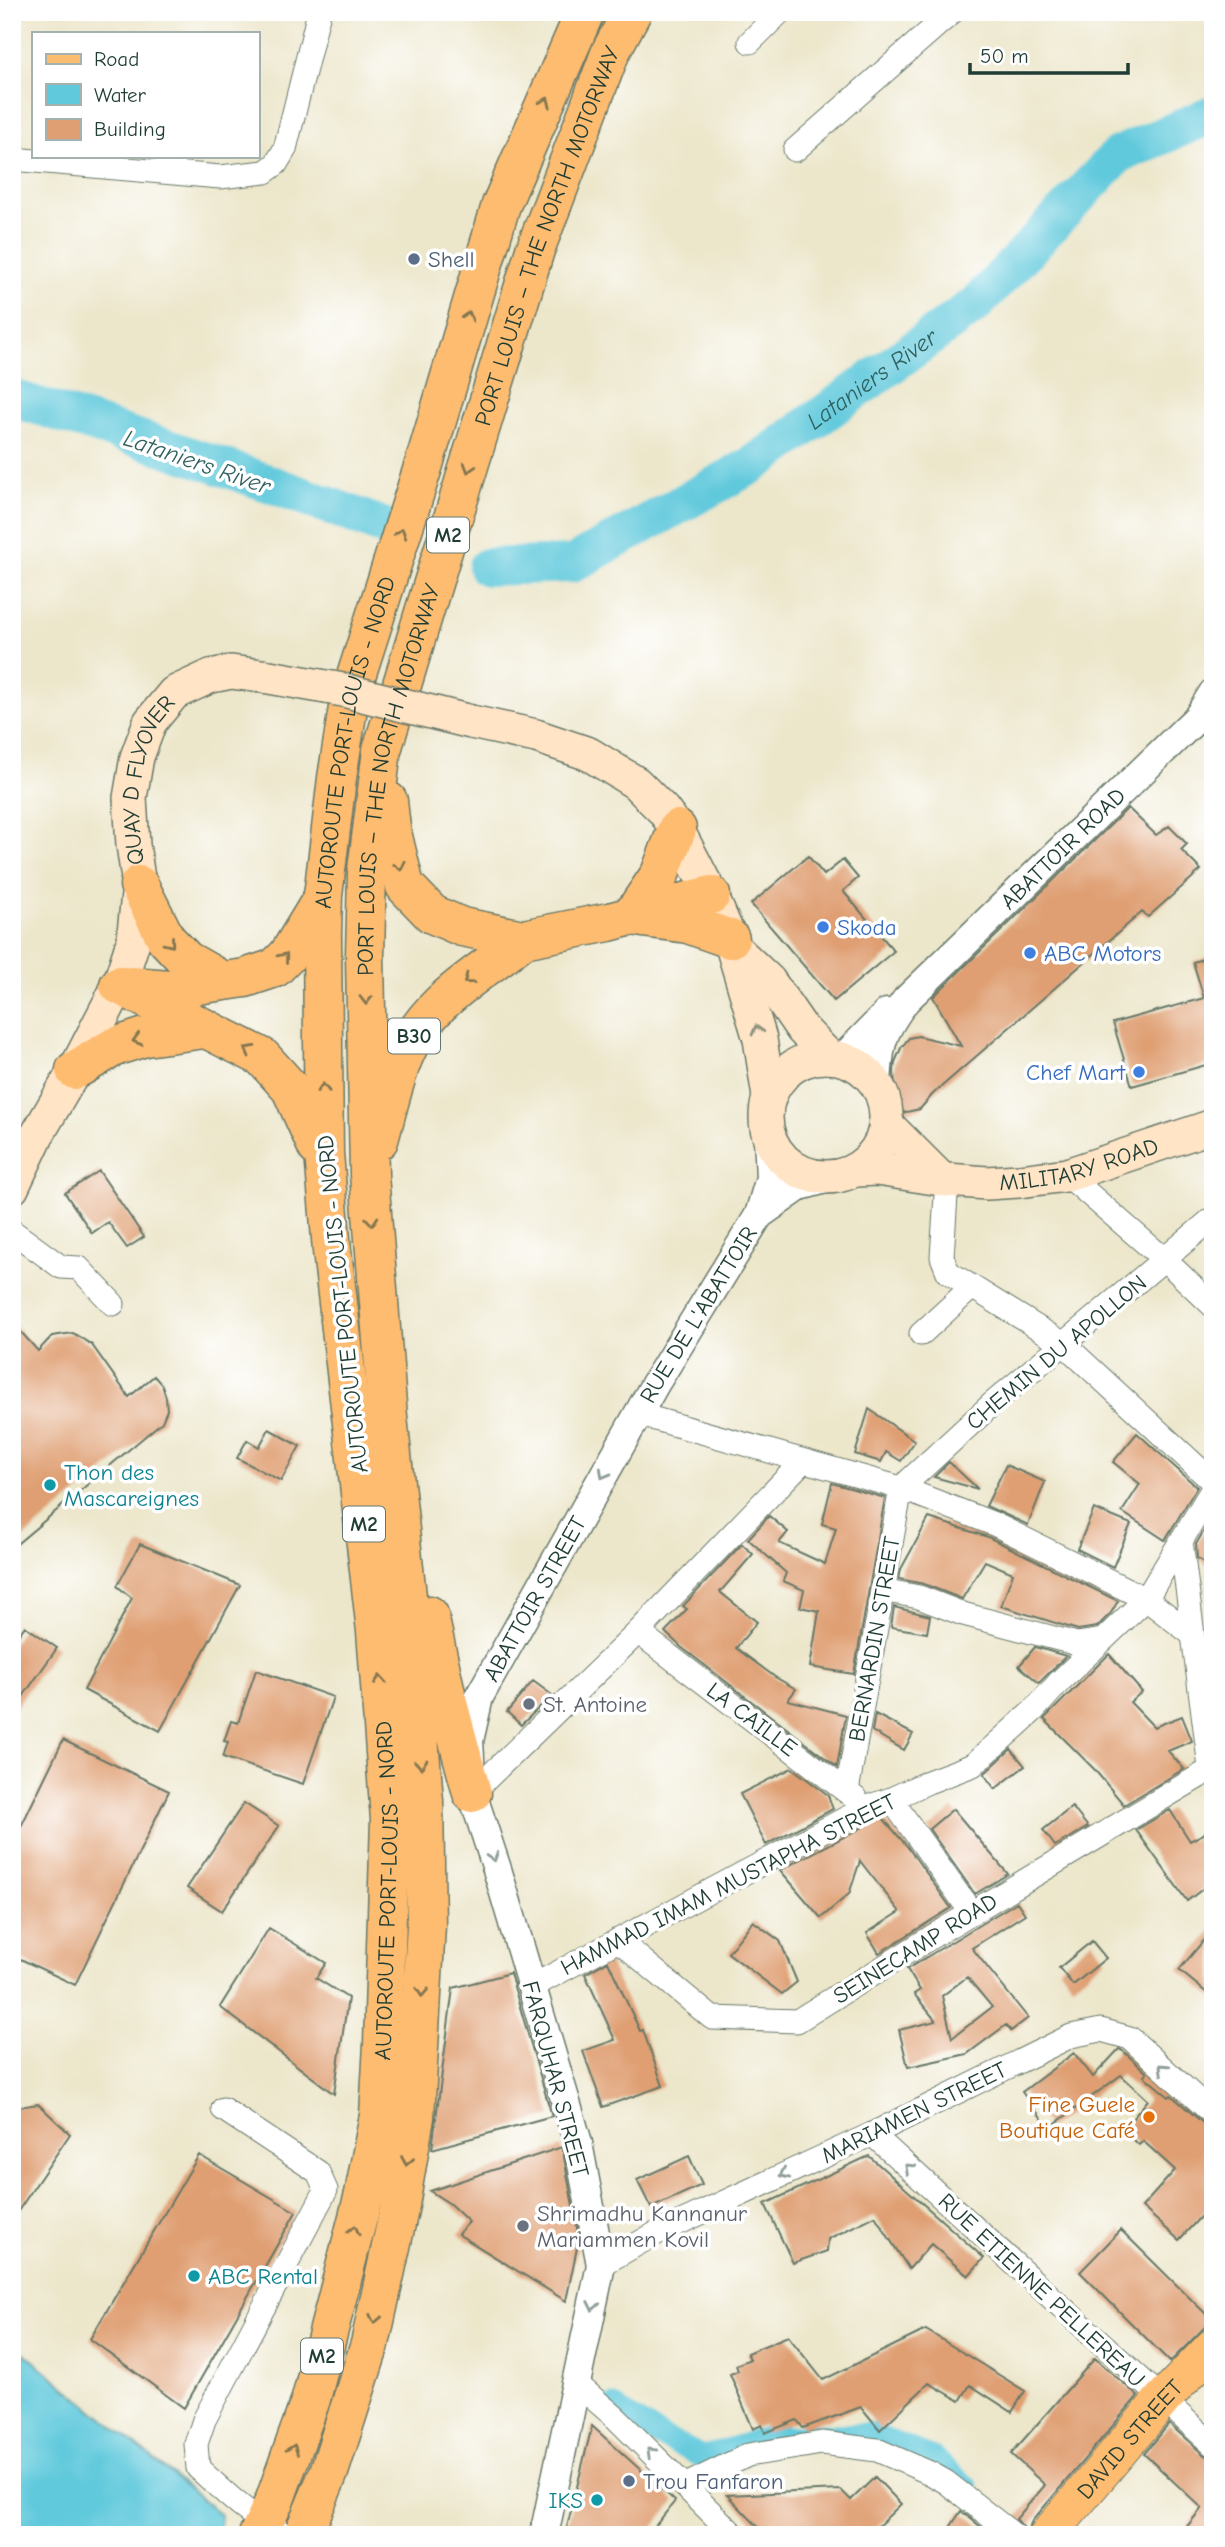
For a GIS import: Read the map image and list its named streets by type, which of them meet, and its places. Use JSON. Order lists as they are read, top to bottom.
{
  "streets": {
    "highway": [
      "PORT LOUIS – THE NORTH MOTORWAY",
      "M2",
      "AUTOROUTE PORT-LOUIS - NORD",
      "B30"
    ],
    "main road": ["QUAY D FLYOVER", "MILITARY ROAD", "DAVID STREET"],
    "street": [
      "ABATTOIR ROAD",
      "RUE DE L'ABATTOIR",
      "CHEMIN DU APOLLON",
      "ABATTOIR STREET",
      "BERNARDIN STREET",
      "LA CAILLE",
      "HAMMAD IMAM MUSTAPHA STREET",
      "SEINECAMP ROAD",
      "FARQUHAR STREET",
      "MARIAMEN STREET",
      "RUE ETIENNE PELLEREAU"
    ]
  },
  "crossings": [
    ["PORT LOUIS – THE NORTH MOTORWAY", "AUTOROUTE PORT-LOUIS - NORD"],
    ["PORT LOUIS – THE NORTH MOTORWAY", "B30"],
    ["AUTOROUTE PORT-LOUIS - NORD", "B30"],
    ["ABATTOIR ROAD", "MILITARY ROAD"],
    ["ABATTOIR ROAD", "RUE DE L'ABATTOIR"],
    ["MILITARY ROAD", "RUE DE L'ABATTOIR"],
    ["RUE DE L'ABATTOIR", "ABATTOIR STREET"],
    ["CHEMIN DU APOLLON", "BERNARDIN STREET"],
    ["ABATTOIR STREET", "FARQUHAR STREET"],
    ["BERNARDIN STREET", "LA CAILLE"],
    ["LA CAILLE", "HAMMAD IMAM MUSTAPHA STREET"],
    ["HAMMAD IMAM MUSTAPHA STREET", "SEINECAMP ROAD"],
    ["HAMMAD IMAM MUSTAPHA STREET", "FARQUHAR STREET"],
    ["FARQUHAR STREET", "MARIAMEN STREET"],
    ["MARIAMEN STREET", "RUE ETIENNE PELLEREAU"],
    ["RUE ETIENNE PELLEREAU", "DAVID STREET"]
  ],
  "one_way": [
    "PORT LOUIS – THE NORTH MOTORWAY",
    "FARQUHAR STREET",
    "MARIAMEN STREET",
    "RUE ETIENNE PELLEREAU"
  ],
  "water": ["Lataniers River"],
  "places": [
    "Shell",
    "Skoda",
    "ABC Motors",
    "Chef Mart",
    "Thon des Mascareignes",
    "St. Antoine",
    "Fine Guele Boutique Café",
    "Shrimadhu Kannanur Mariammen Kovil",
    "ABC Rental",
    "Trou Fanfaron",
    "IKS"
  ],
  "legend": ["Road", "Water", "Building"],
  "scale_bar": "50 m"
}
